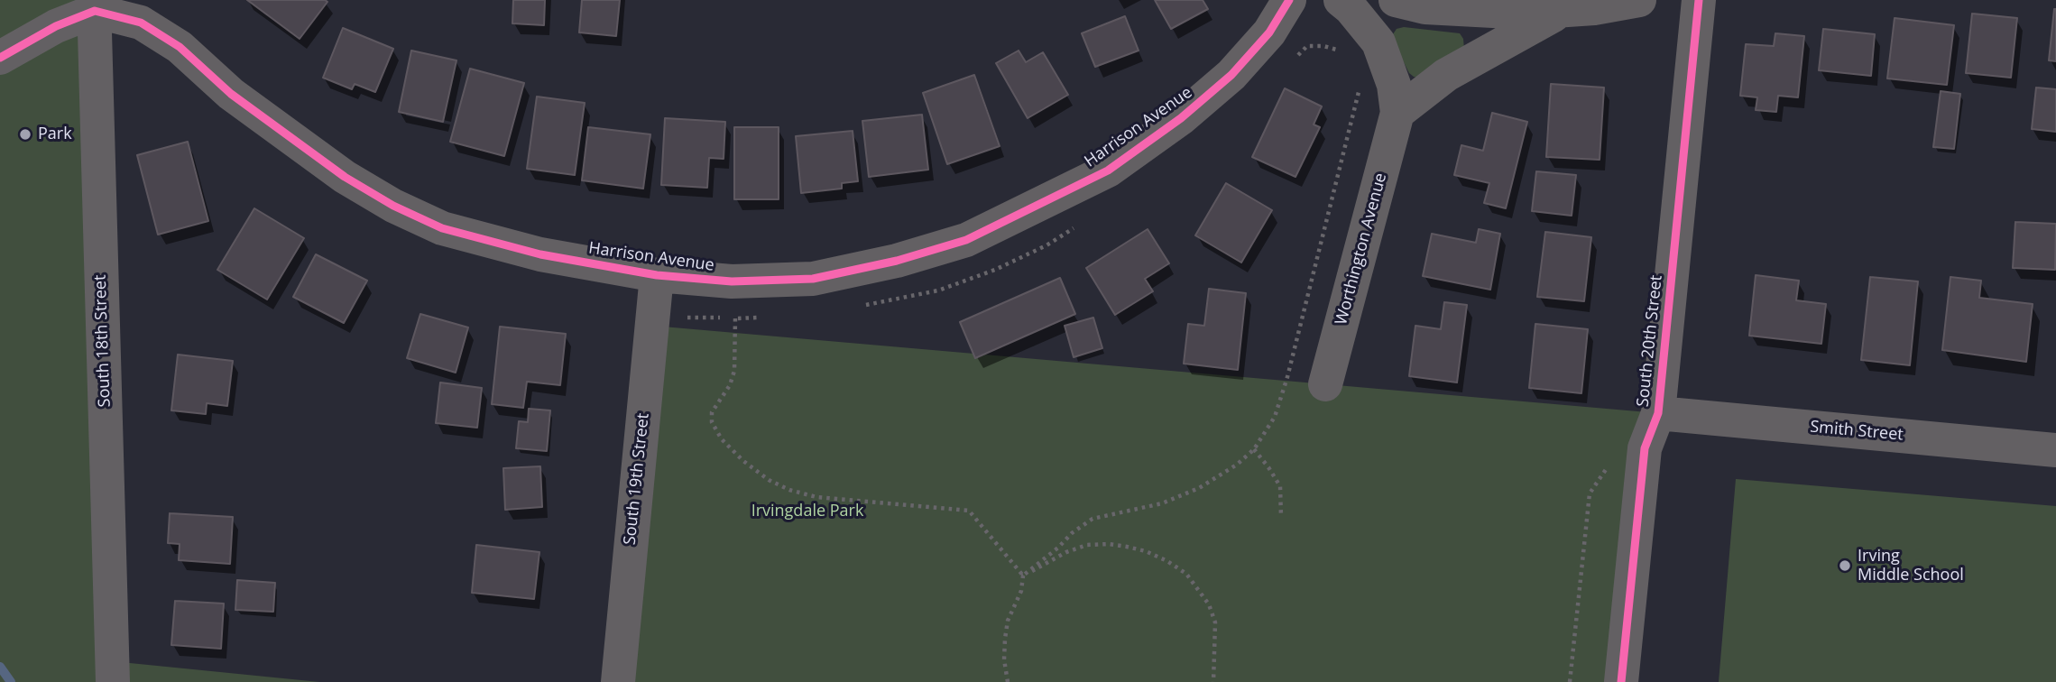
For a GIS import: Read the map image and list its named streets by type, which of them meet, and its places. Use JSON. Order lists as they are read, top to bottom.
{
  "streets": {
    "street": [
      "Harrison Avenue",
      "Worthington Avenue",
      "South 18th Street",
      "South 20th Street",
      "Smith Street",
      "South 19th Street"
    ]
  },
  "crossings": [
    ["Harrison Avenue", "South 18th Street"],
    ["Harrison Avenue", "South 19th Street"],
    ["South 20th Street", "Smith Street"]
  ],
  "parks": ["Irvingdale Park"],
  "places": ["Park", "Irving Middle School"]
}
